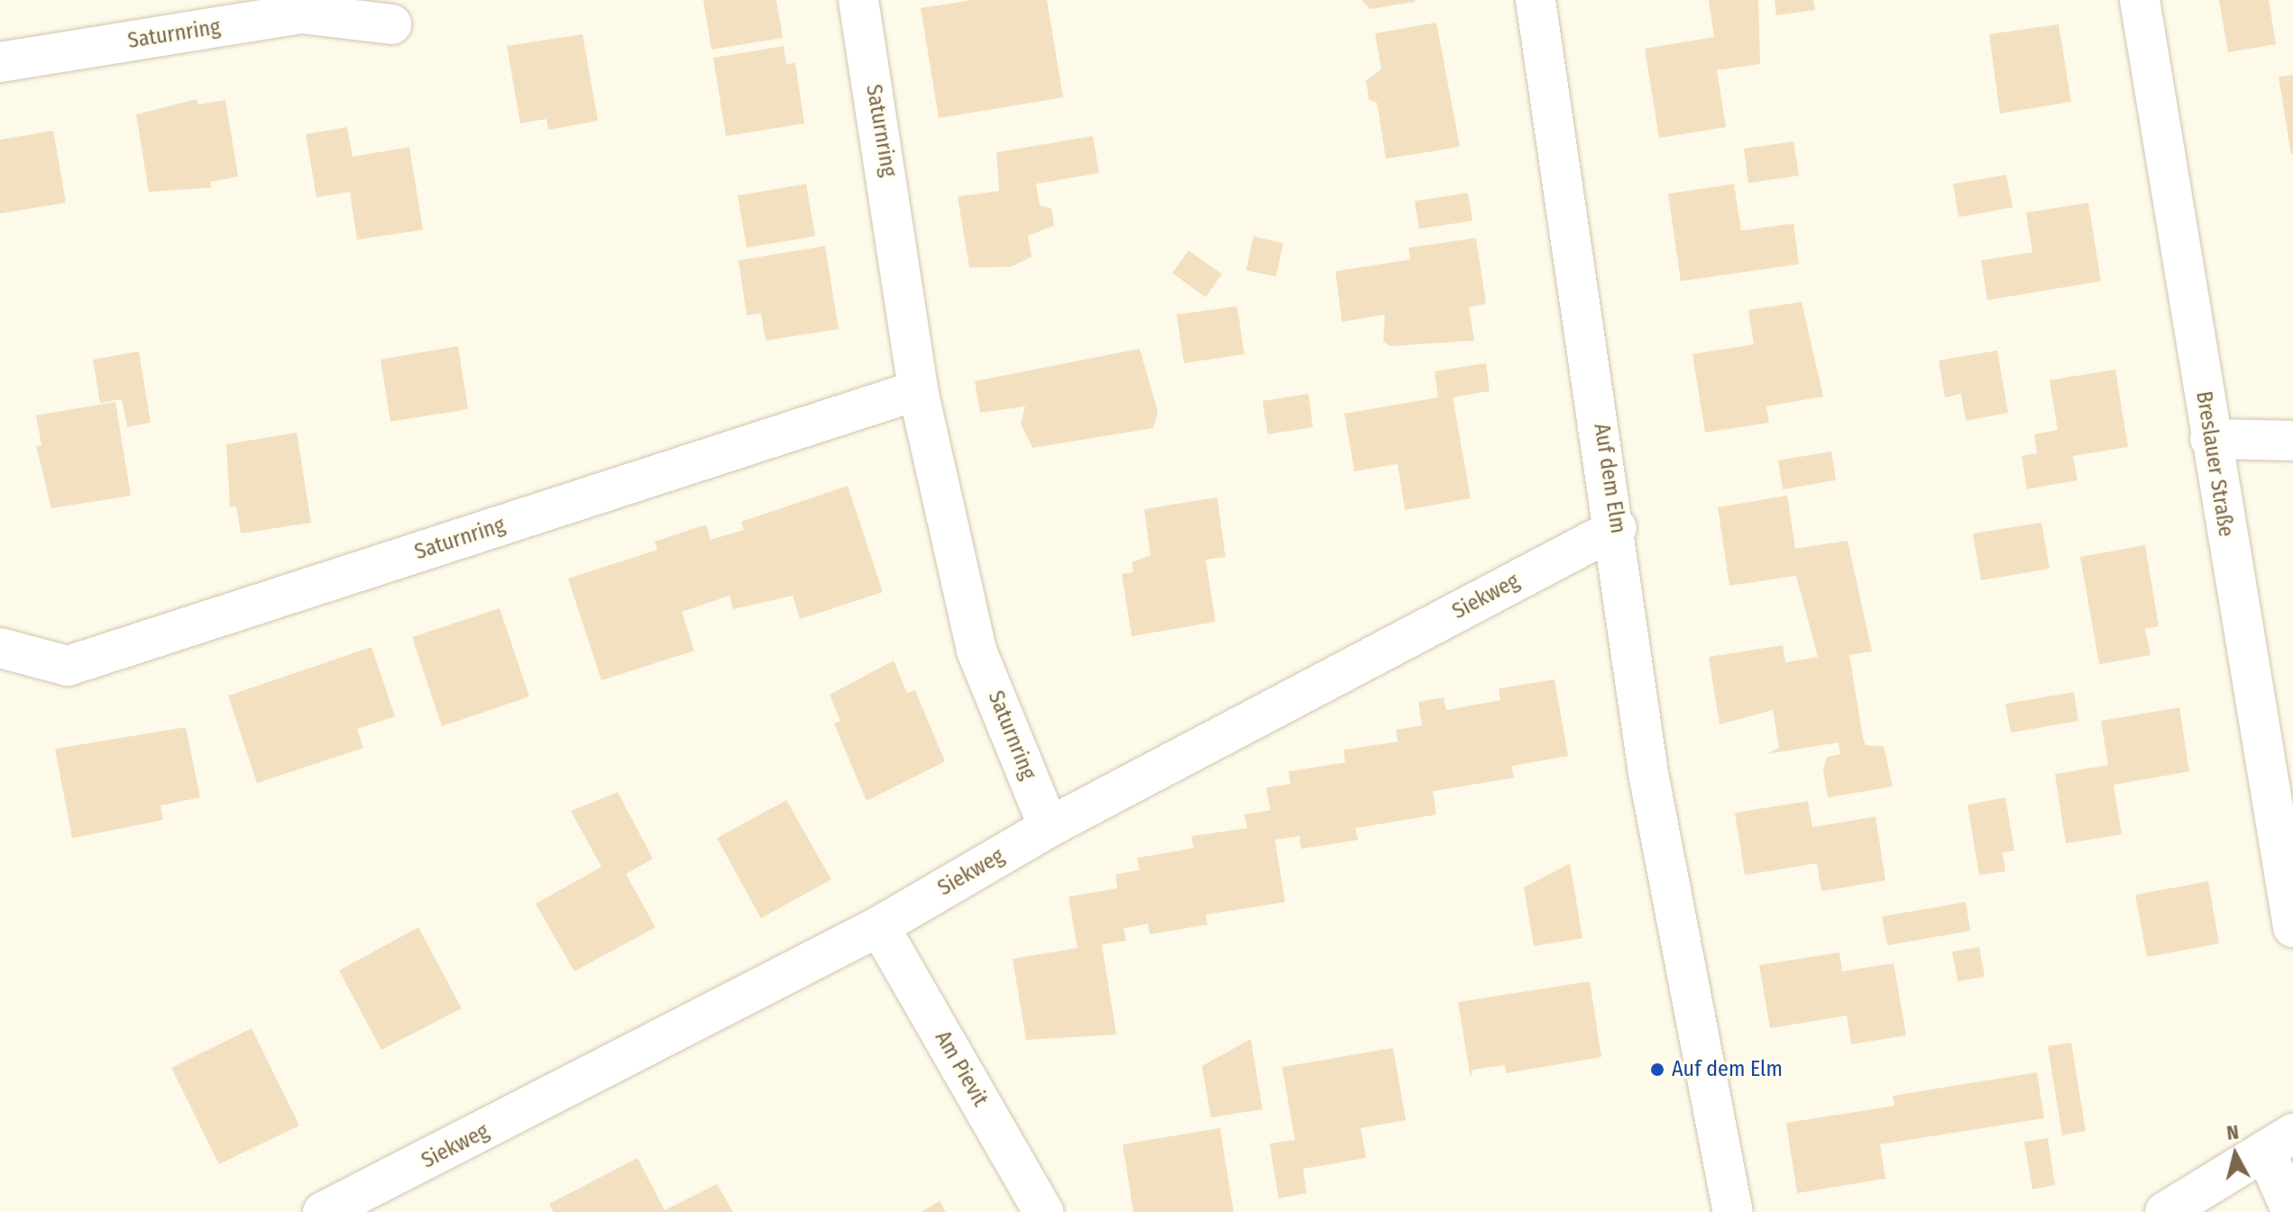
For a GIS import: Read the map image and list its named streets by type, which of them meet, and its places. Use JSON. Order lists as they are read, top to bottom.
{
  "streets": {
    "street": [
      "Saturnring",
      "Breslauer Straße",
      "Auf dem Elm",
      "Siekweg",
      "Am Pievit"
    ]
  },
  "crossings": [
    ["Saturnring", "Siekweg"],
    ["Auf dem Elm", "Siekweg"],
    ["Siekweg", "Am Pievit"]
  ],
  "places": ["Auf dem Elm"],
  "north": "top"
}
